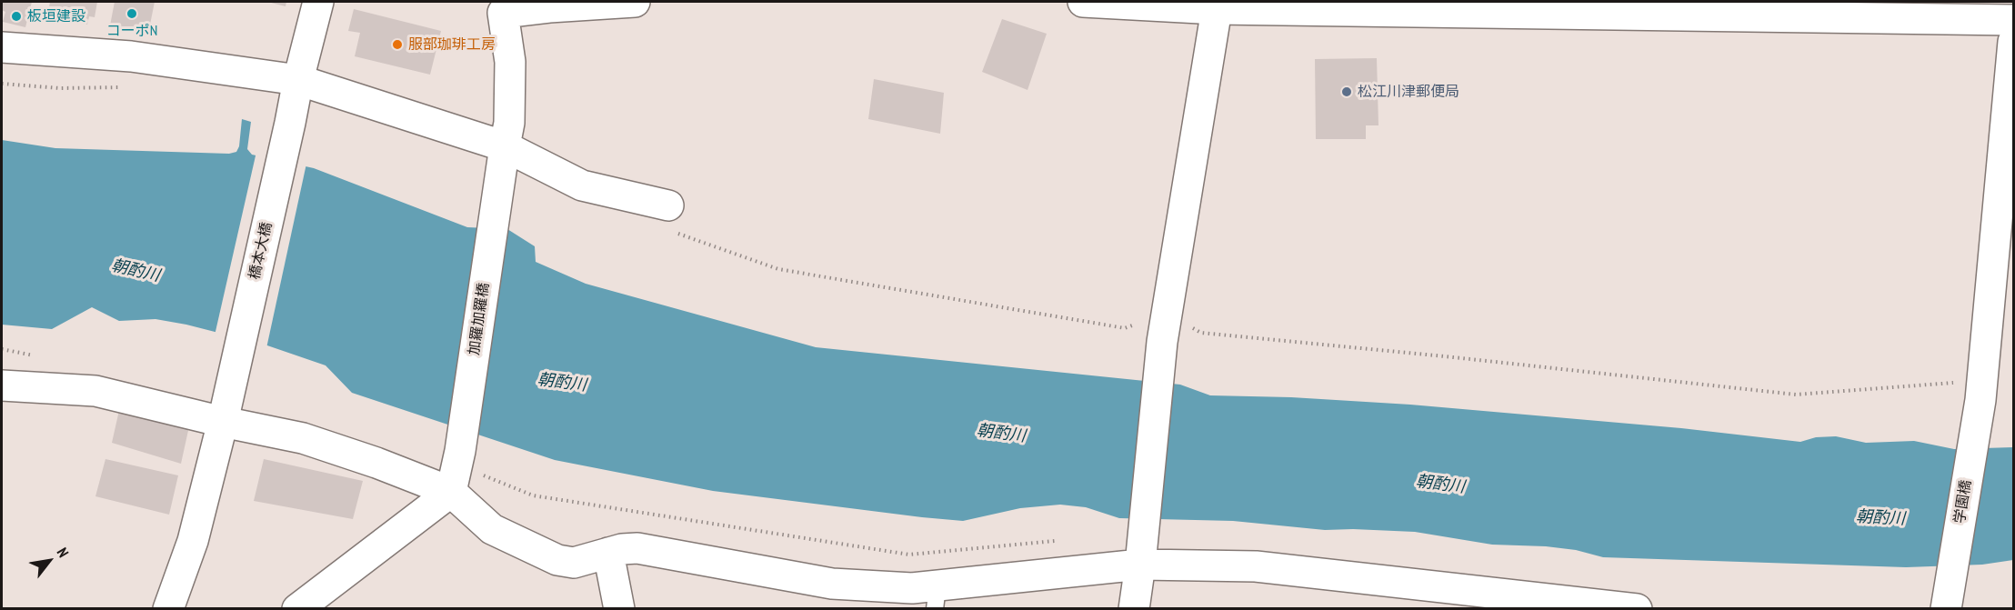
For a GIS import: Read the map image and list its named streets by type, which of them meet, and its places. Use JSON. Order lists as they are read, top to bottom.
{
  "streets": {
    "street": ["橋本大橋", "加羅加羅橋", "学園橋"]
  },
  "water": ["朝酌川"],
  "places": [
    "コーポN",
    "板垣建設",
    "服部珈琲工房",
    "松江川津郵便局"
  ],
  "north": "top right"
}
